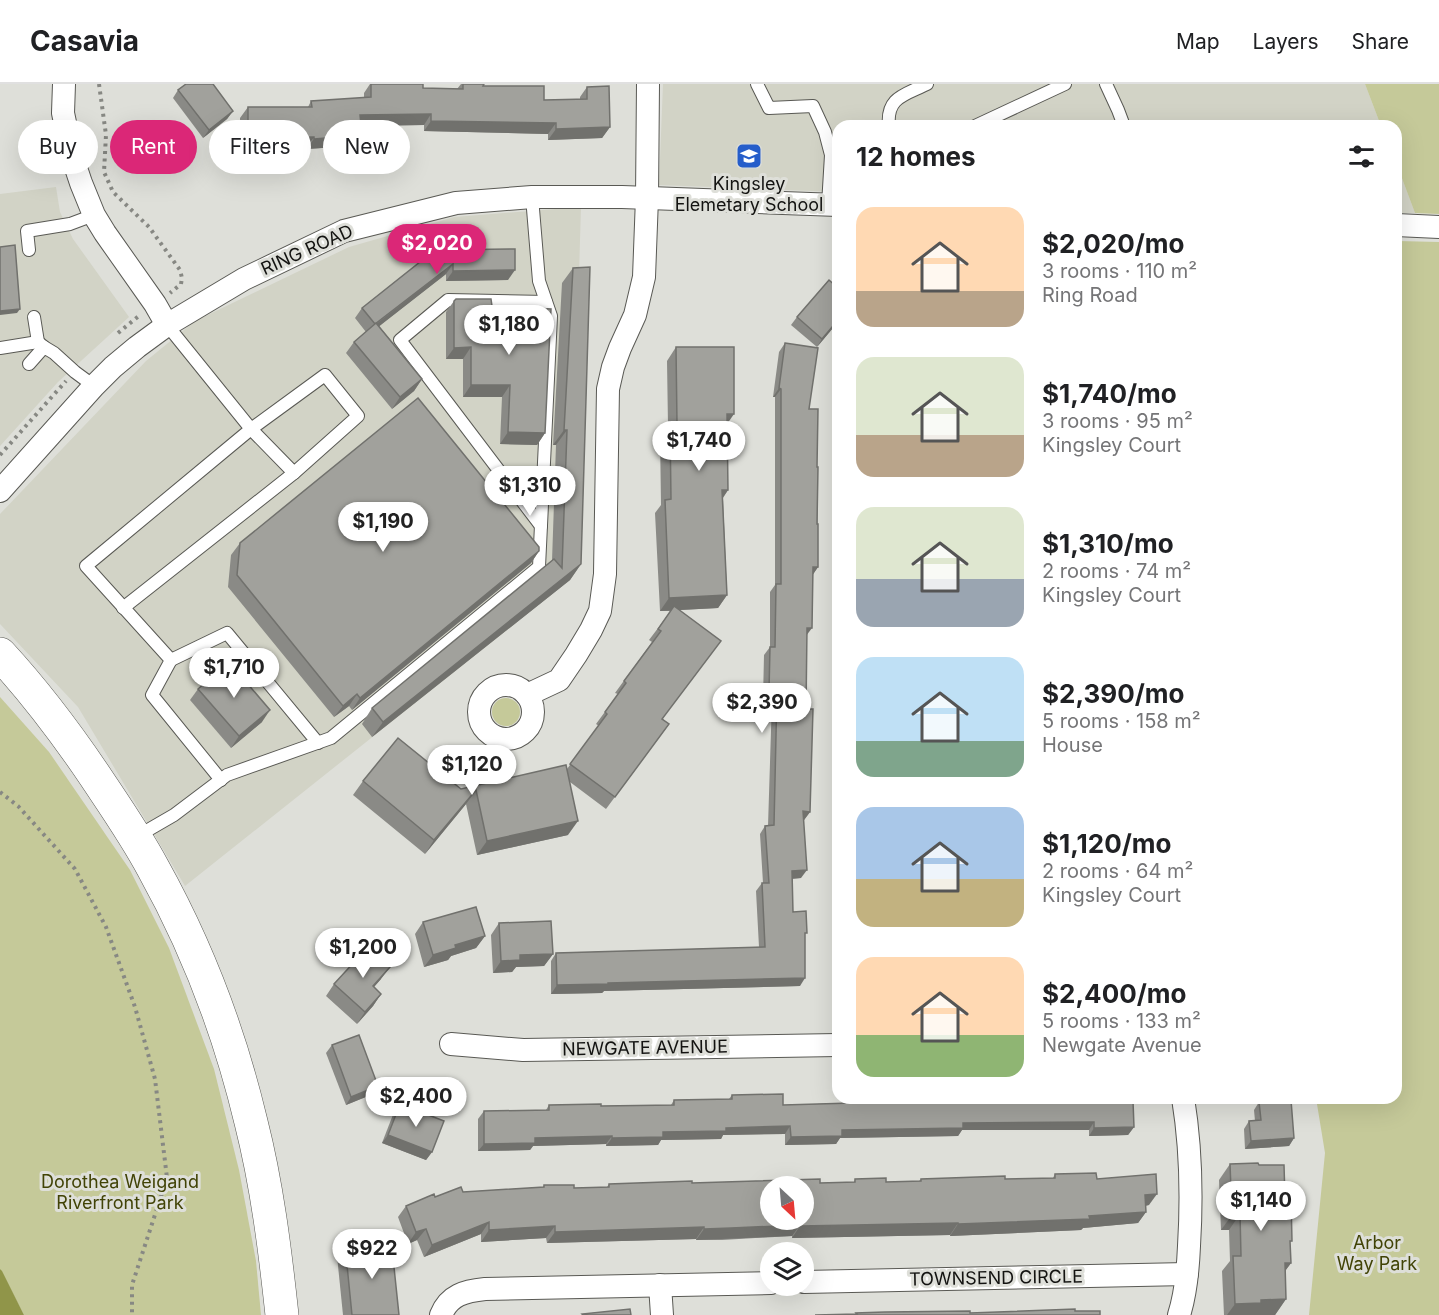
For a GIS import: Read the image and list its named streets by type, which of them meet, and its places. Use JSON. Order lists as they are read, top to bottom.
{
  "streets": {
    "street": ["RING ROAD", "NEWGATE AVENUE", "TOWNSEND CIRCLE"]
  },
  "parks": ["Dorothea Weigand Riverfront Park", "Arbor Way Park"],
  "places": {
    "school or university": ["Kingsley Elemetary School"]
  },
  "north": "bottom right",
  "page": {
    "header": "Casavia",
    "nav": ["Map", "Layers", "Share"],
    "chip": [
      "Buy",
      "Rent",
      "Filters",
      "New"
    ],
    "heading": "12 homes",
    "list": [
      {
        "name": "$2,020/mo",
        "note": "3 rooms · 110 m² · Ring Road"
      },
      {
        "name": "$1,740/mo",
        "note": "3 rooms · 95 m² · Kingsley Court"
      },
      {
        "name": "$1,310/mo",
        "note": "2 rooms · 74 m² · Kingsley Court"
      },
      {
        "name": "$2,390/mo",
        "note": "5 rooms · 158 m² · House"
      },
      {
        "name": "$1,120/mo",
        "note": "2 rooms · 64 m² · Kingsley Court"
      },
      {
        "name": "$2,400/mo",
        "note": "5 rooms · 133 m² · Newgate Avenue"
      }
    ],
    "price": [
      "$2,020",
      "$1,180",
      "$1,740",
      "$1,310",
      "$1,190",
      "$1,710",
      "$2,390",
      "$1,120",
      "$1,200",
      "$2,400",
      "$1,140",
      "$922"
    ]
  }
}
